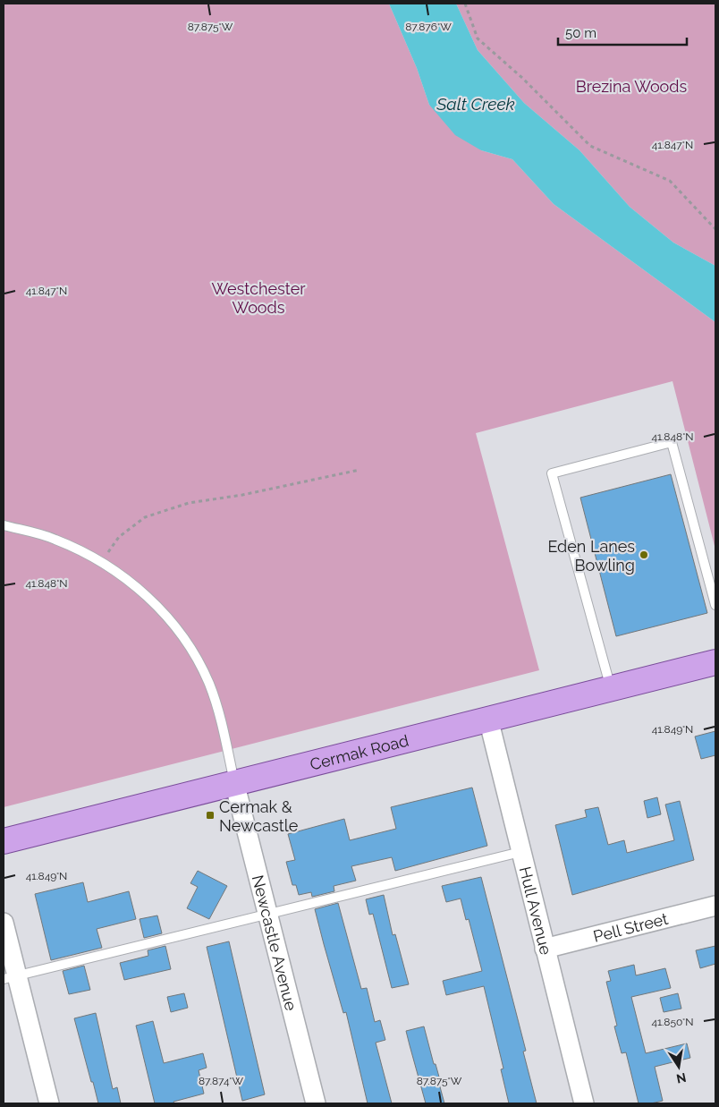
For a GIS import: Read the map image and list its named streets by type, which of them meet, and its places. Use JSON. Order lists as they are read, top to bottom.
{
  "streets": {
    "main road": ["Cermak Road"],
    "street": ["Hull Avenue", "Pell Street", "Newcastle Avenue"]
  },
  "crossings": [
    ["Cermak Road", "Hull Avenue"],
    ["Cermak Road", "Newcastle Avenue"],
    ["Hull Avenue", "Pell Street"]
  ],
  "water": ["Salt Creek"],
  "parks": ["Brezina Woods", "Westchester Woods"],
  "places": {
    "other": ["Eden Lanes Bowling"],
    "transit": ["Cermak & Newcastle"]
  },
  "scale_bar": "50 m",
  "north": "bottom",
  "coordinates": [
    "87.875°W",
    "87.876°W",
    "41.847°N",
    "41.848°N",
    "41.849°N",
    "41.850°N",
    "87.874°W"
  ]
}
